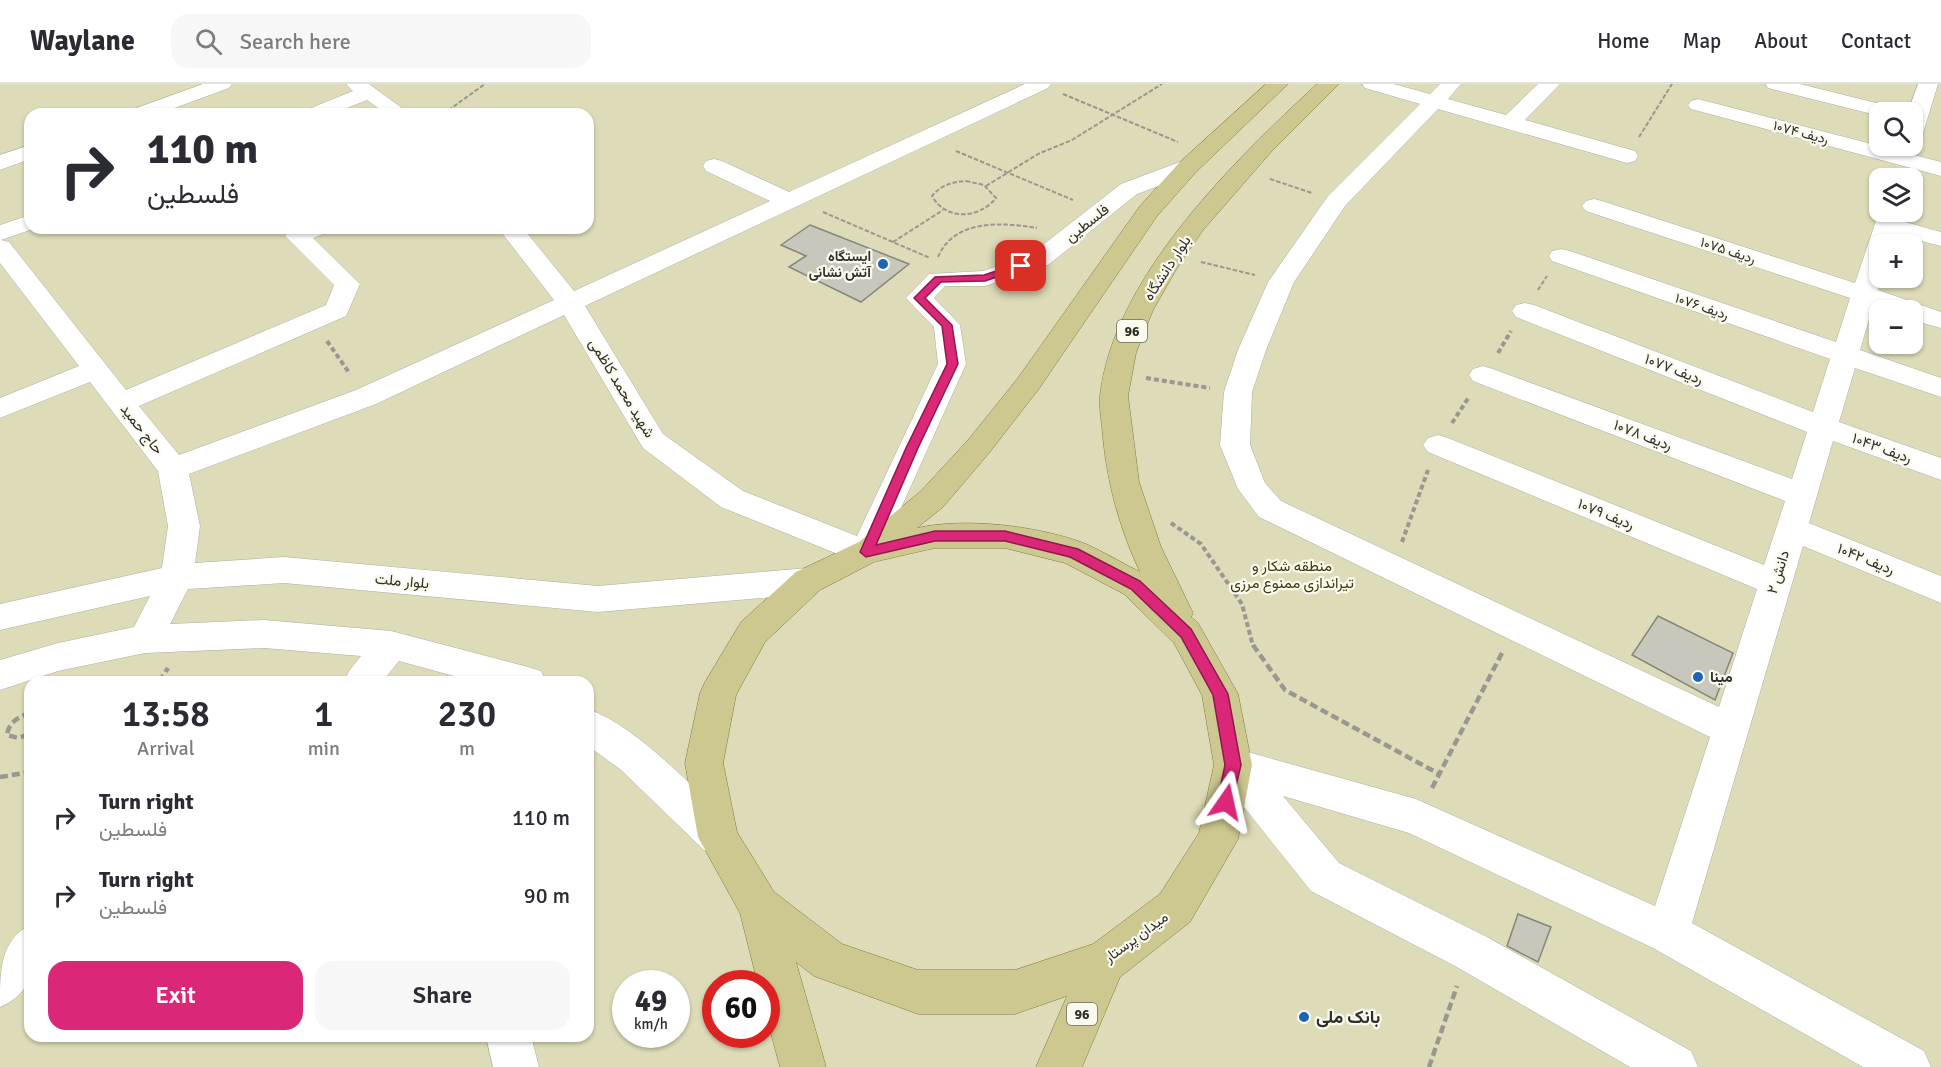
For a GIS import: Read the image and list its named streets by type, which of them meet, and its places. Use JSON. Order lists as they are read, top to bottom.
{
  "streets": {
    "main road": ["بلوار دانشگاه", "96", "میدان پرستار"],
    "street": [
      "ردیف ۱۰۷۴",
      "فلسطین",
      "ردیف ۱۰۷۵",
      "ردیف ۱۰۷۶",
      "ردیف ۱۰۷۷",
      "شهید محمد کاظمی",
      "حاج حمید",
      "ردیف ۱۰۷۸",
      "ردیف ۱۰۴۳",
      "ردیف ۱۰۷۹",
      "ردیف ۱۰۴۲",
      "دانش ۲",
      "بلوار ملت"
    ]
  },
  "crossings": [
    ["فلسطین", "96"],
    ["فلسطین", "شهید محمد کاظمی"],
    ["فلسطین", "میدان پرستار"],
    ["ردیف ۱۰۷۵", "دانش ۲"],
    ["بلوار دانشگاه", "میدان پرستار"],
    ["ردیف ۱۰۷۶", "دانش ۲"],
    ["96", "شهید محمد کاظمی"],
    ["96", "میدان پرستار"],
    ["ردیف ۱۰۷۷", "ردیف ۱۰۴۳"],
    ["ردیف ۱۰۷۷", "دانش ۲"],
    ["شهید محمد کاظمی", "میدان پرستار"],
    ["حاج حمید", "بلوار ملت"],
    ["ردیف ۱۰۷۸", "دانش ۲"],
    ["ردیف ۱۰۴۳", "دانش ۲"],
    ["ردیف ۱۰۷۹", "دانش ۲"],
    ["ردیف ۱۰۴۲", "دانش ۲"],
    ["بلوار ملت", "میدان پرستار"]
  ],
  "parks": ["منطقه شکار و تیراندازی ممنوع مرزی"],
  "places": ["ایستگاه آتش نشانی", "مینا", "بانک ملی"],
  "page": {
    "header": "Waylane",
    "search": "Search here",
    "nav": [
      "Home",
      "Map",
      "About",
      "Contact"
    ],
    "map_buttons": ["+", "−"],
    "turn": ["110 m", "فلسطین"],
    "eta": [
      "13:58",
      "Arrival",
      "1",
      "min",
      "230",
      "m"
    ],
    "list": [
      {
        "name": "Turn right",
        "note": "فلسطین",
        "value": "110 m"
      },
      {
        "name": "Turn right",
        "note": "فلسطین",
        "value": "90 m"
      }
    ],
    "buttons": ["Exit", "Share"],
    "speed": "49 km/h",
    "limit": "60"
  }
}
